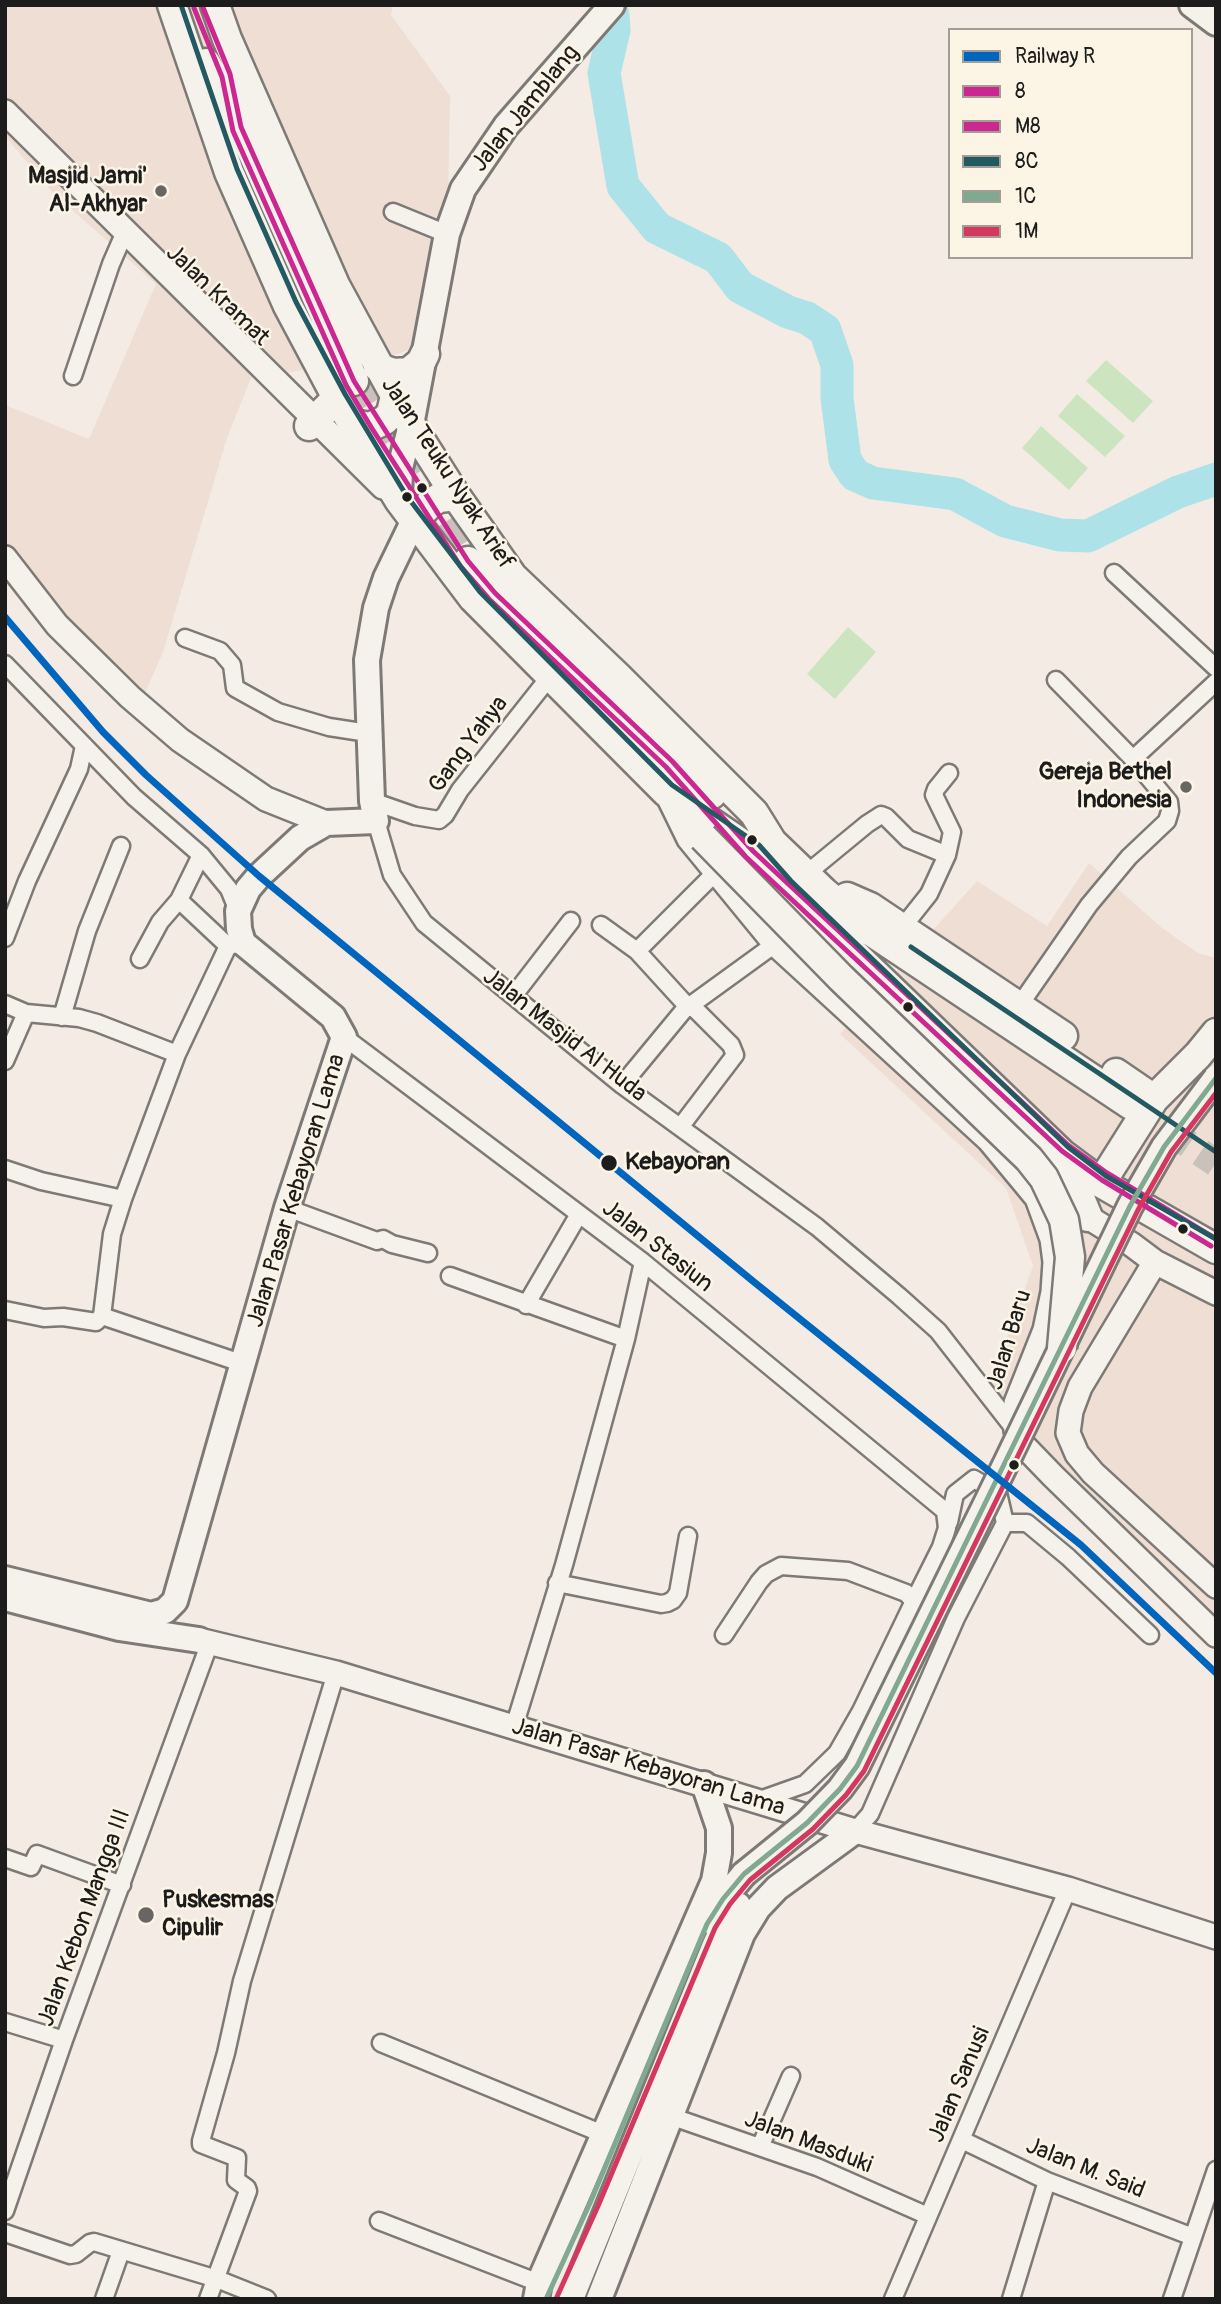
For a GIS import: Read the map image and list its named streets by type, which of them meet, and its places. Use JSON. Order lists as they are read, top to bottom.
{
  "streets": {
    "highway": ["Jalan Teuku Nyak Arief"],
    "main road": [
      "Jalan Jamblang",
      "Jalan Kramat",
      "Jalan Masjid Al Huda",
      "Jalan Pasar Kebayoran Lama",
      "Jalan Baru"
    ],
    "street": [
      "Gang Yahya",
      "Jalan Stasiun",
      "Jalan Kebon Mangga III",
      "Jalan Sanusi",
      "Jalan Masduki",
      "Jalan M. Said"
    ]
  },
  "crossings": [
    ["Jalan Jamblang", "Jalan Teuku Nyak Arief"],
    ["Jalan Jamblang", "Jalan Masjid Al Huda"],
    ["Jalan Teuku Nyak Arief", "Gang Yahya"],
    ["Jalan Teuku Nyak Arief", "Jalan Masjid Al Huda"],
    ["Jalan Teuku Nyak Arief", "Jalan Baru"],
    ["Gang Yahya", "Jalan Masjid Al Huda"],
    ["Jalan Masjid Al Huda", "Jalan Baru"],
    ["Jalan Pasar Kebayoran Lama", "Jalan Stasiun"],
    ["Jalan Pasar Kebayoran Lama", "Jalan Kebon Mangga III"],
    ["Jalan Pasar Kebayoran Lama", "Jalan Sanusi"],
    ["Jalan Sanusi", "Jalan Masduki"],
    ["Jalan Sanusi", "Jalan M. Said"]
  ],
  "places": [
    "Masjid Jami' Al-Akhyar",
    "Gereja Bethel Indonesia",
    "Kebayoran",
    "Puskesmas Cipulir"
  ],
  "lines": [
    "transit line 8",
    "transit line 8C",
    "transit line M8",
    "rail line R",
    "transit line 1C",
    "transit line 1M"
  ],
  "legend": [
    "Railway R",
    "8",
    "M8",
    "8C",
    "1C",
    "1M"
  ]
}
